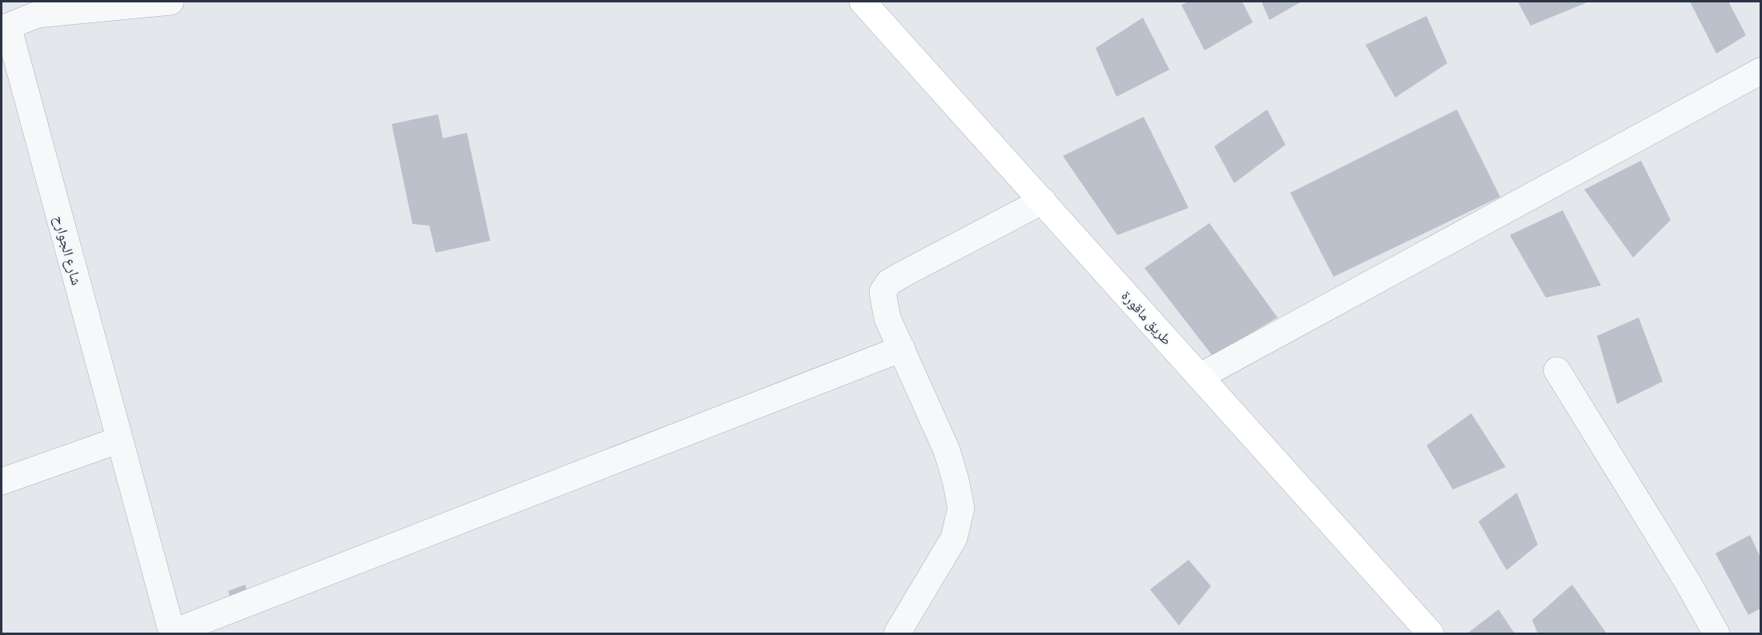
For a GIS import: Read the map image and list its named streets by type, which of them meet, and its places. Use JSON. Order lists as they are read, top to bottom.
{
  "streets": {
    "street": ["شارع الجوارح", "طريق ماقورة"]
  }
}
